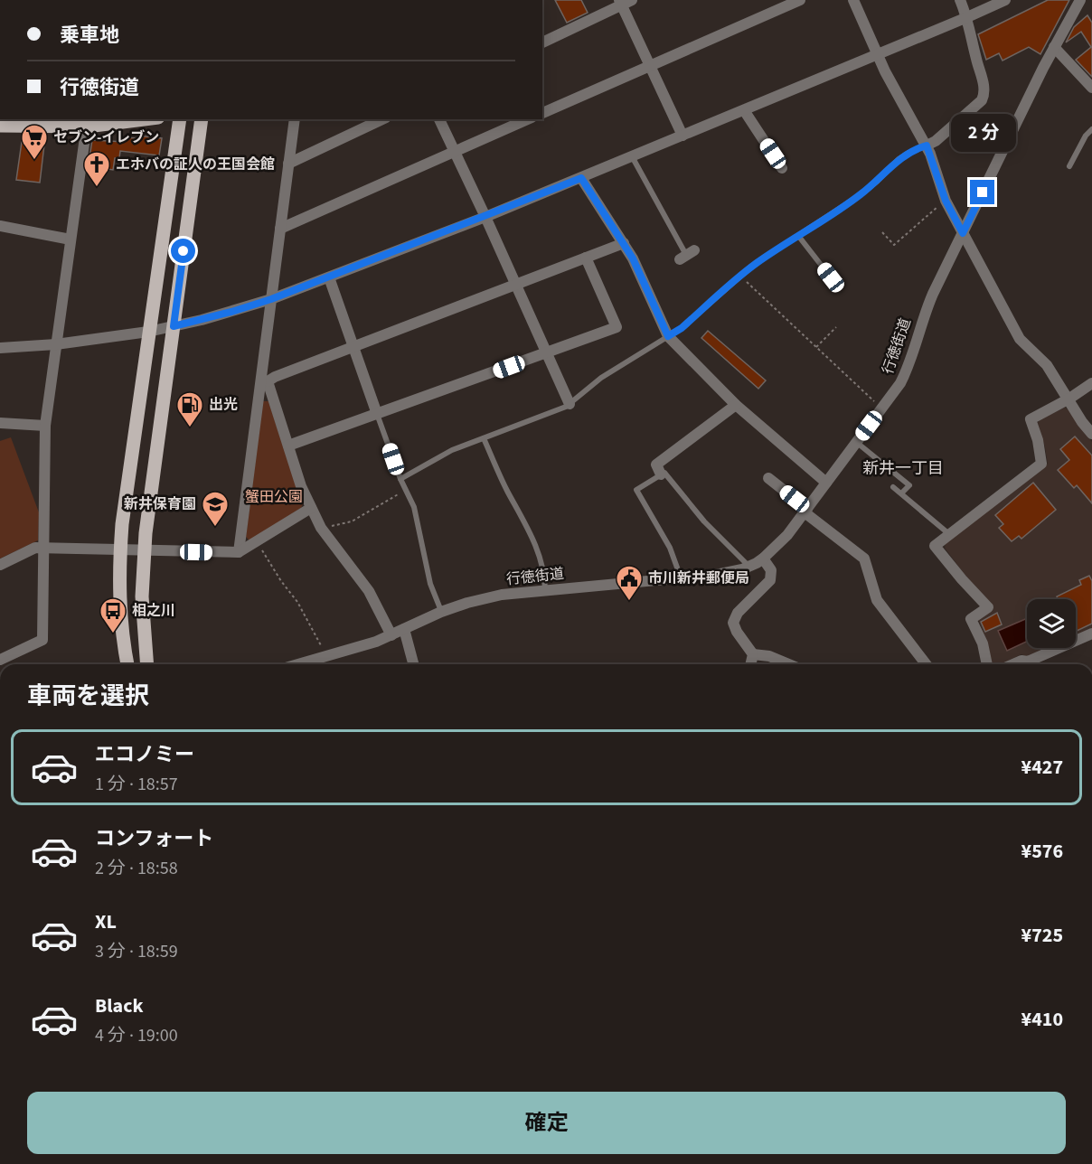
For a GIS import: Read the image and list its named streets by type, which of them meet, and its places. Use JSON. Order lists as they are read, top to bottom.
{
  "streets": {
    "street": ["行徳街道"]
  },
  "districts": ["新井一丁目"],
  "parks": ["蟹田公園"],
  "places": {
    "supermarket": ["セブン-イレブン"],
    "church": ["エホバの証人の王国会館"],
    "fuel station": ["出光"],
    "school or university": ["新井保育園"],
    "public building": ["市川新井郵便局"],
    "bus stop": ["相之川"]
  },
  "page": {
    "banner": ["乗車地", "行徳街道"],
    "bubble": "2 分",
    "heading": "車両を選択",
    "list": [
      {
        "name": "エコノミー",
        "note": "1 分 · 18:57",
        "value": "¥427"
      },
      {
        "name": "コンフォート",
        "note": "2 分 · 18:58",
        "value": "¥576"
      },
      {
        "name": "XL",
        "note": "3 分 · 18:59",
        "value": "¥725"
      },
      {
        "name": "Black",
        "note": "4 分 · 19:00",
        "value": "¥410"
      }
    ],
    "buttons": "確定"
  }
}
